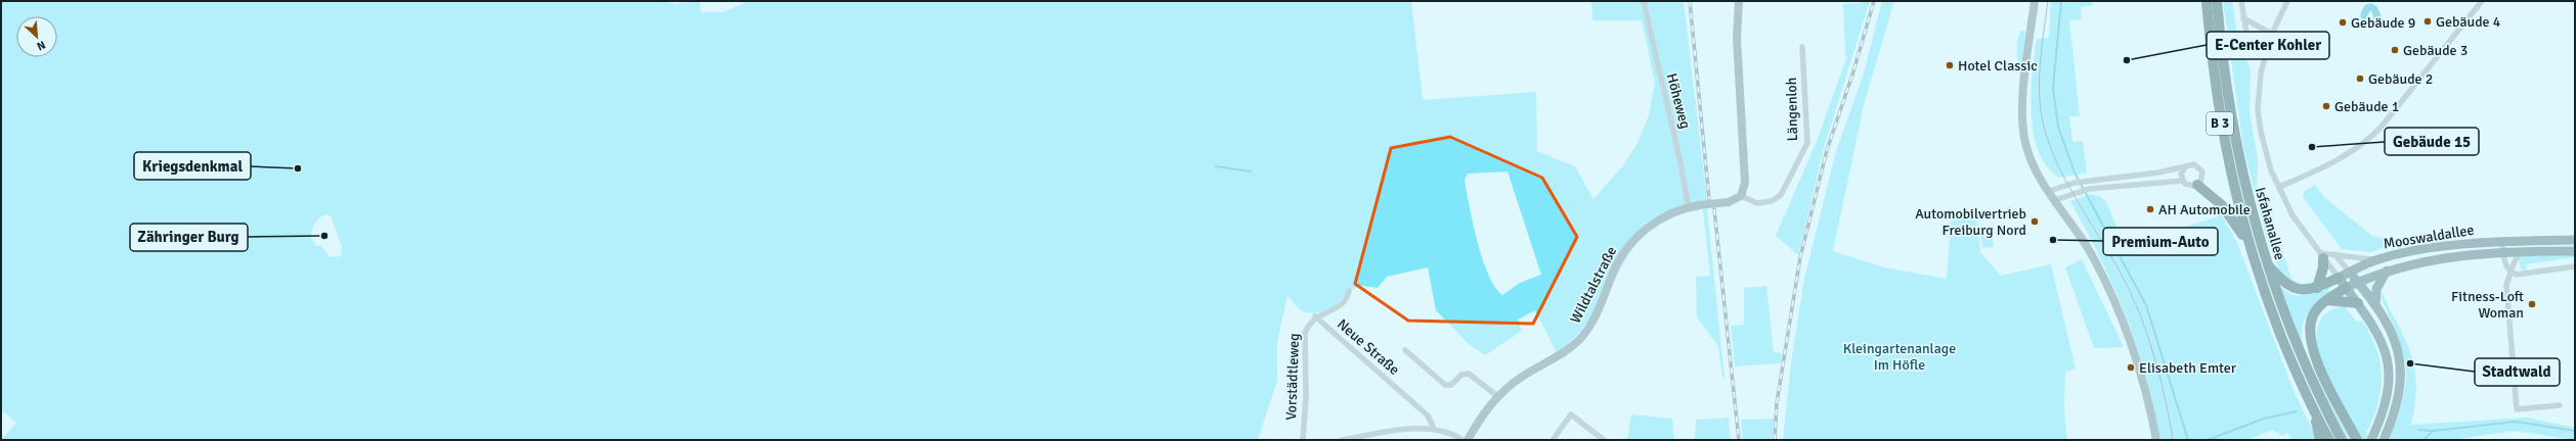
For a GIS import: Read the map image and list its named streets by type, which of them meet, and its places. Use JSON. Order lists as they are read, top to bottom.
{
  "streets": {
    "highway": ["B 3", "Isfahanallee"],
    "main road": ["Mooswaldallee"],
    "street": [
      "Höheweg",
      "Längenloh",
      "Wildtalstraße",
      "Neue Straße",
      "Vorstädtleweg"
    ]
  },
  "crossings": [
    ["Höheweg", "Wildtalstraße"],
    ["Längenloh", "Wildtalstraße"],
    ["Neue Straße", "Vorstädtleweg"]
  ],
  "parks": ["Kleingartenanlage Im Höfle"],
  "places": [
    "Gebäude 4",
    "Gebäude 9",
    "Gebäude 3",
    "E-Center Kohler",
    "Hotel Classic",
    "Gebäude 2",
    "Gebäude 1",
    "Gebäude 15",
    "Kriegsdenkmal",
    "AH Automobile",
    "Automobilvertrieb Freiburg Nord",
    "Zähringer Burg",
    "Premium-Auto",
    "Fitness-Loft Woman",
    "Stadtwald",
    "Elisabeth Emter"
  ],
  "north": "bottom right"
}
